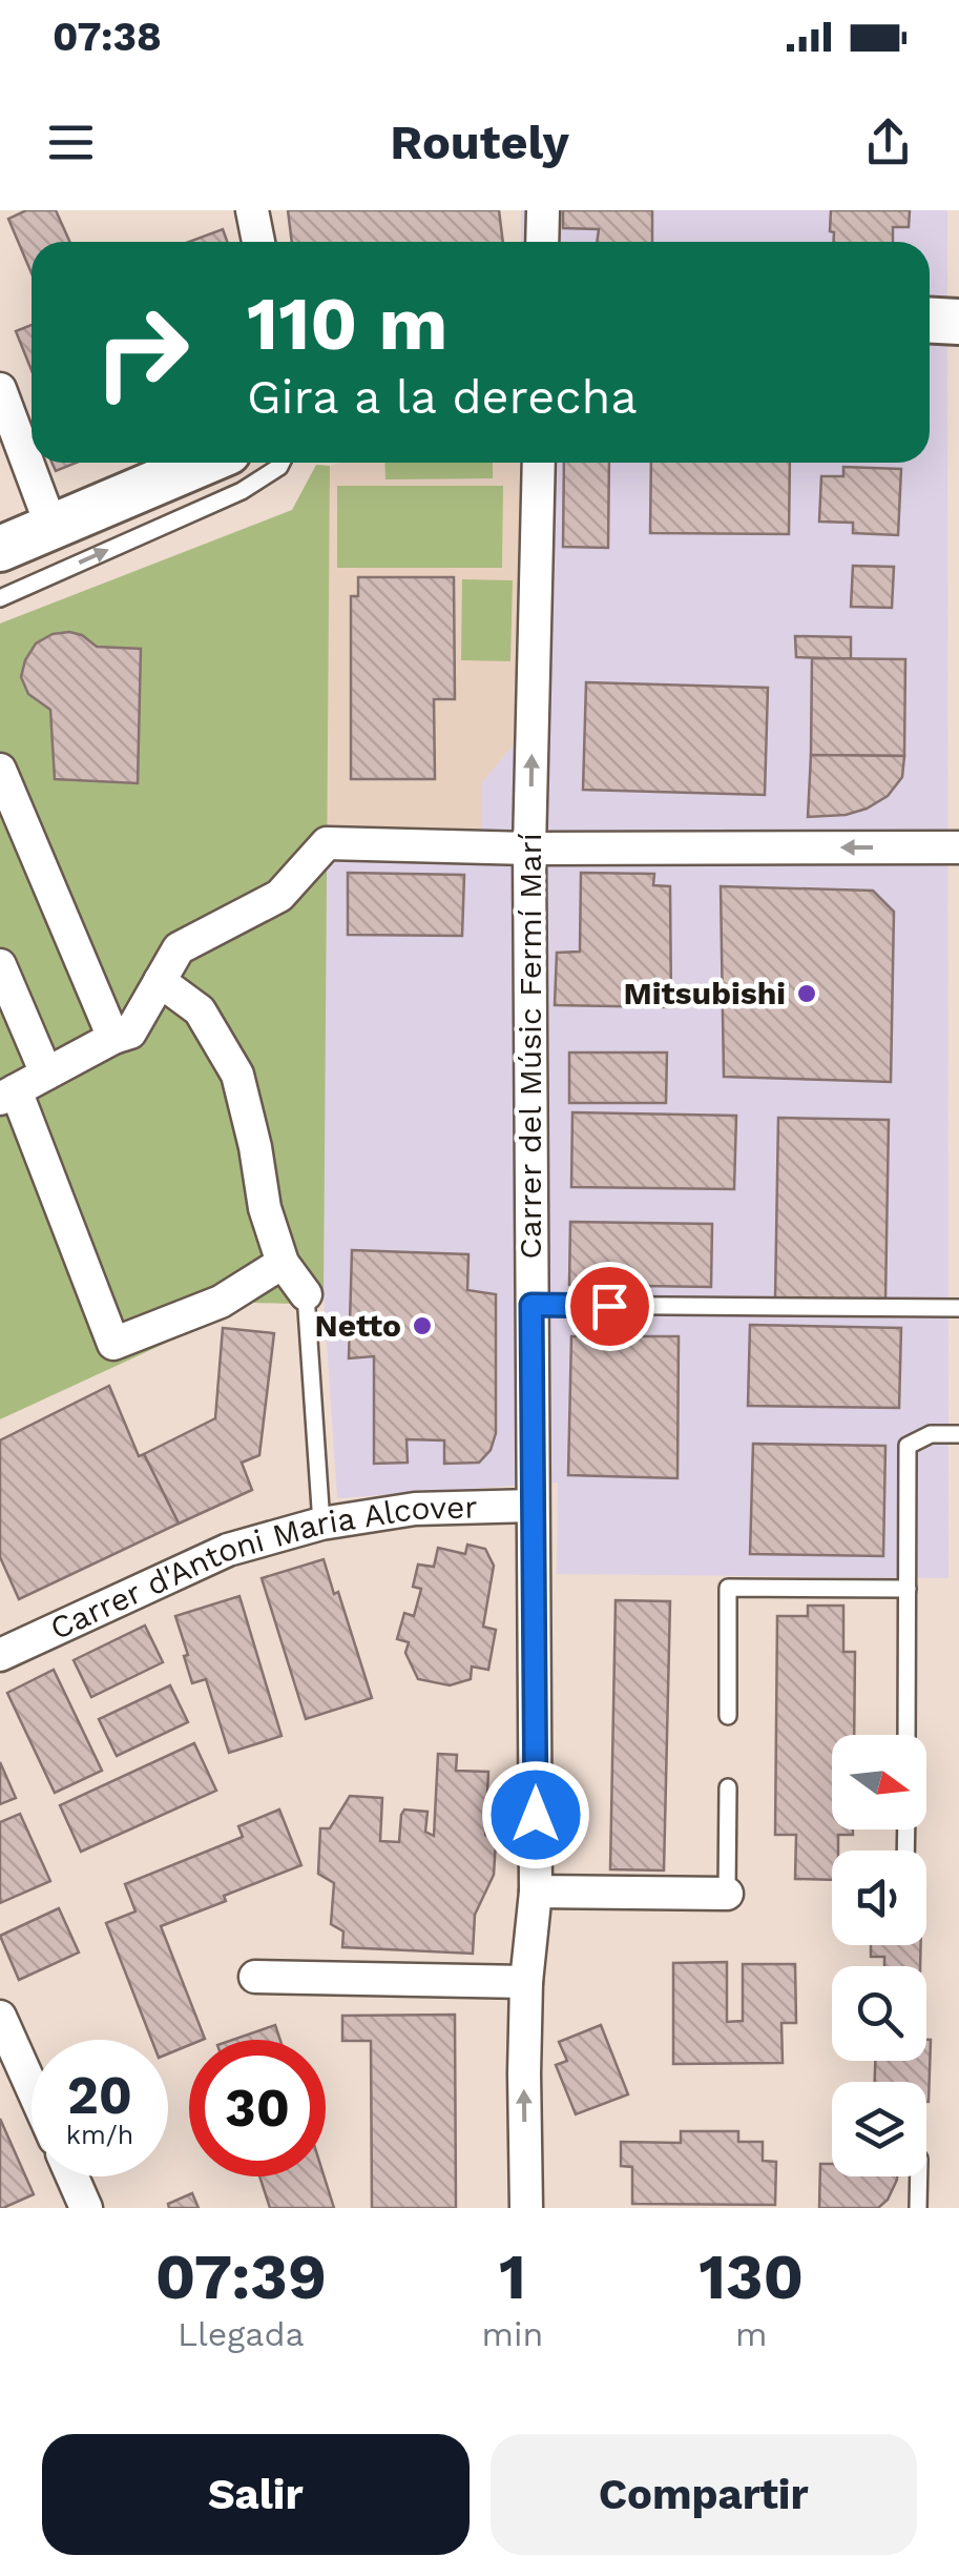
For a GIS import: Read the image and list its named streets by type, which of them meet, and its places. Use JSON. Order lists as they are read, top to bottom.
{
  "streets": {
    "street": ["Carrer del Músic Fermí Marí", "Carrer d'Antoni Maria Alcover"]
  },
  "crossings": [
    ["Carrer del Músic Fermí Marí", "Carrer d'Antoni Maria Alcover"]
  ],
  "one_way": ["Carrer del Músic Fermí Marí"],
  "places": ["Mitsubishi", "Netto"],
  "north": "right",
  "page": {
    "status": "07:38",
    "header": "Routely",
    "turn": ["110 m", "Gira a la derecha"],
    "speed": "20 km/h",
    "limit": "30",
    "eta": [
      "07:39",
      "Llegada",
      "1",
      "min",
      "130",
      "m"
    ],
    "buttons": ["Salir", "Compartir"]
  }
}
